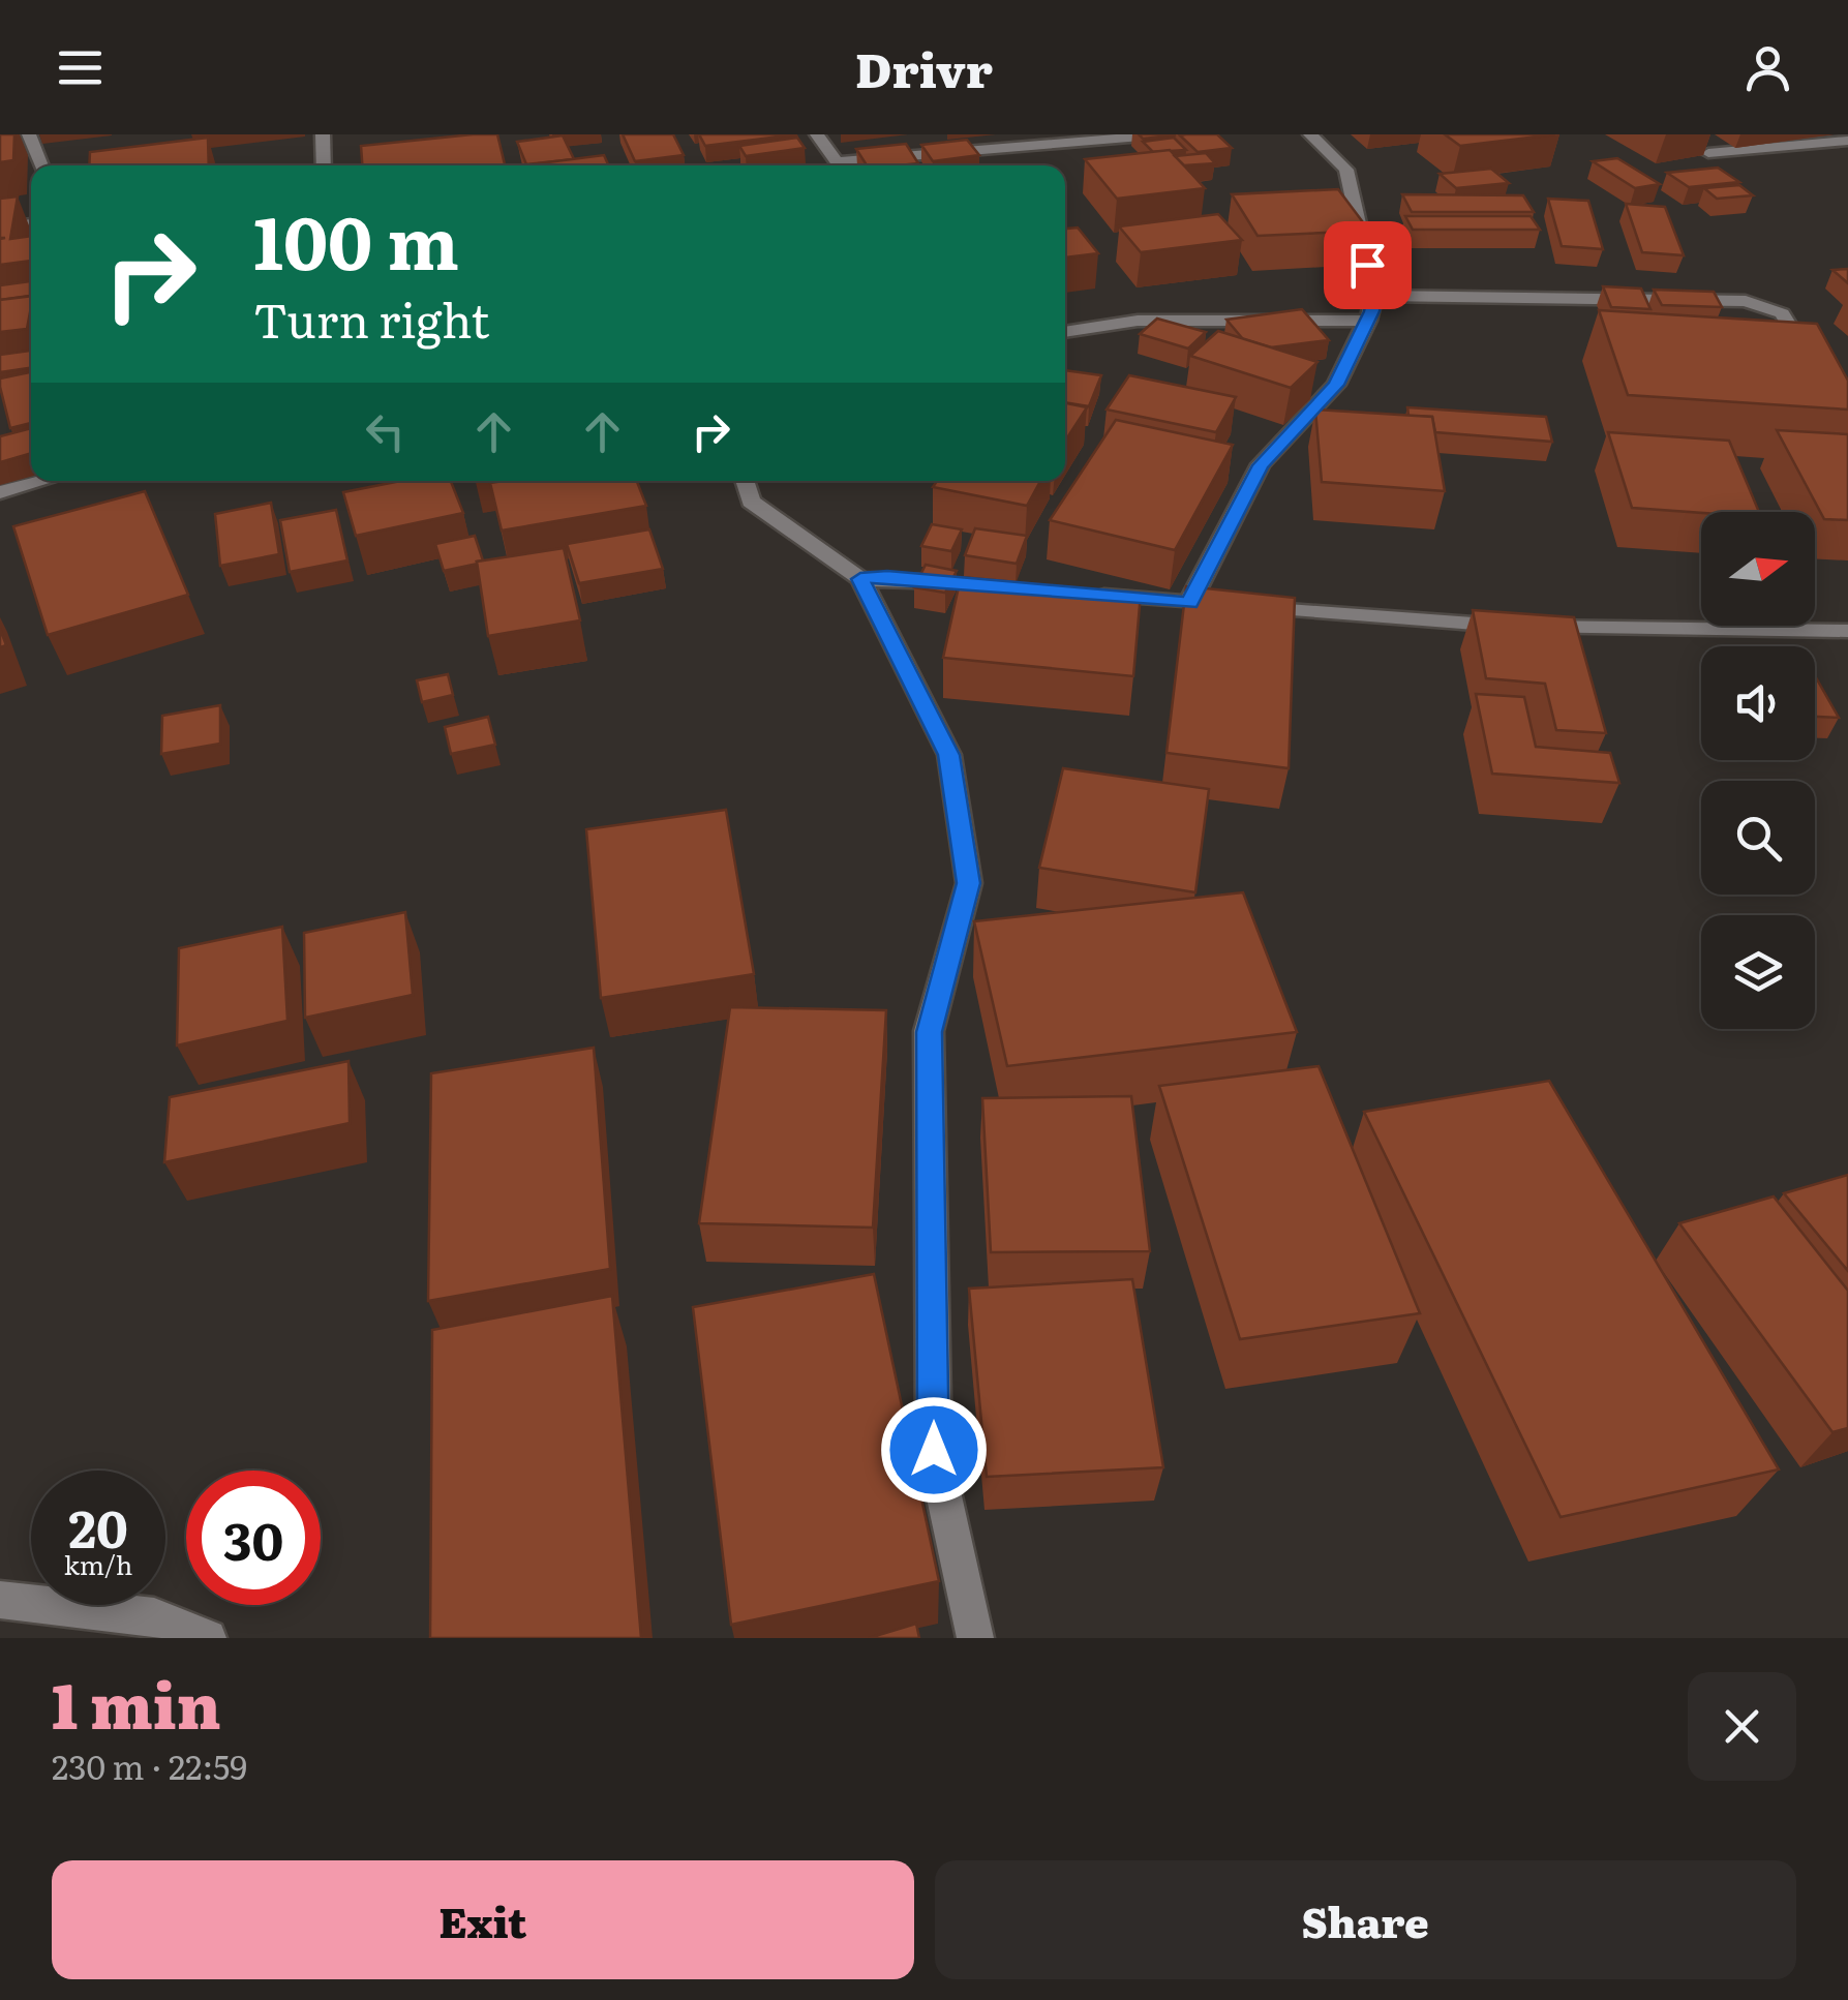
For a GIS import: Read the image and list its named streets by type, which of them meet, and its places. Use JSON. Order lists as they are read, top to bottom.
{
  "north": "right",
  "page": {
    "header": "Drivr",
    "turn": ["100 m", "Turn right"],
    "speed": "20 km/h",
    "limit": "30",
    "heading": ["1 min", "230 m · 22:59"],
    "buttons": ["Exit", "Share"]
  }
}
